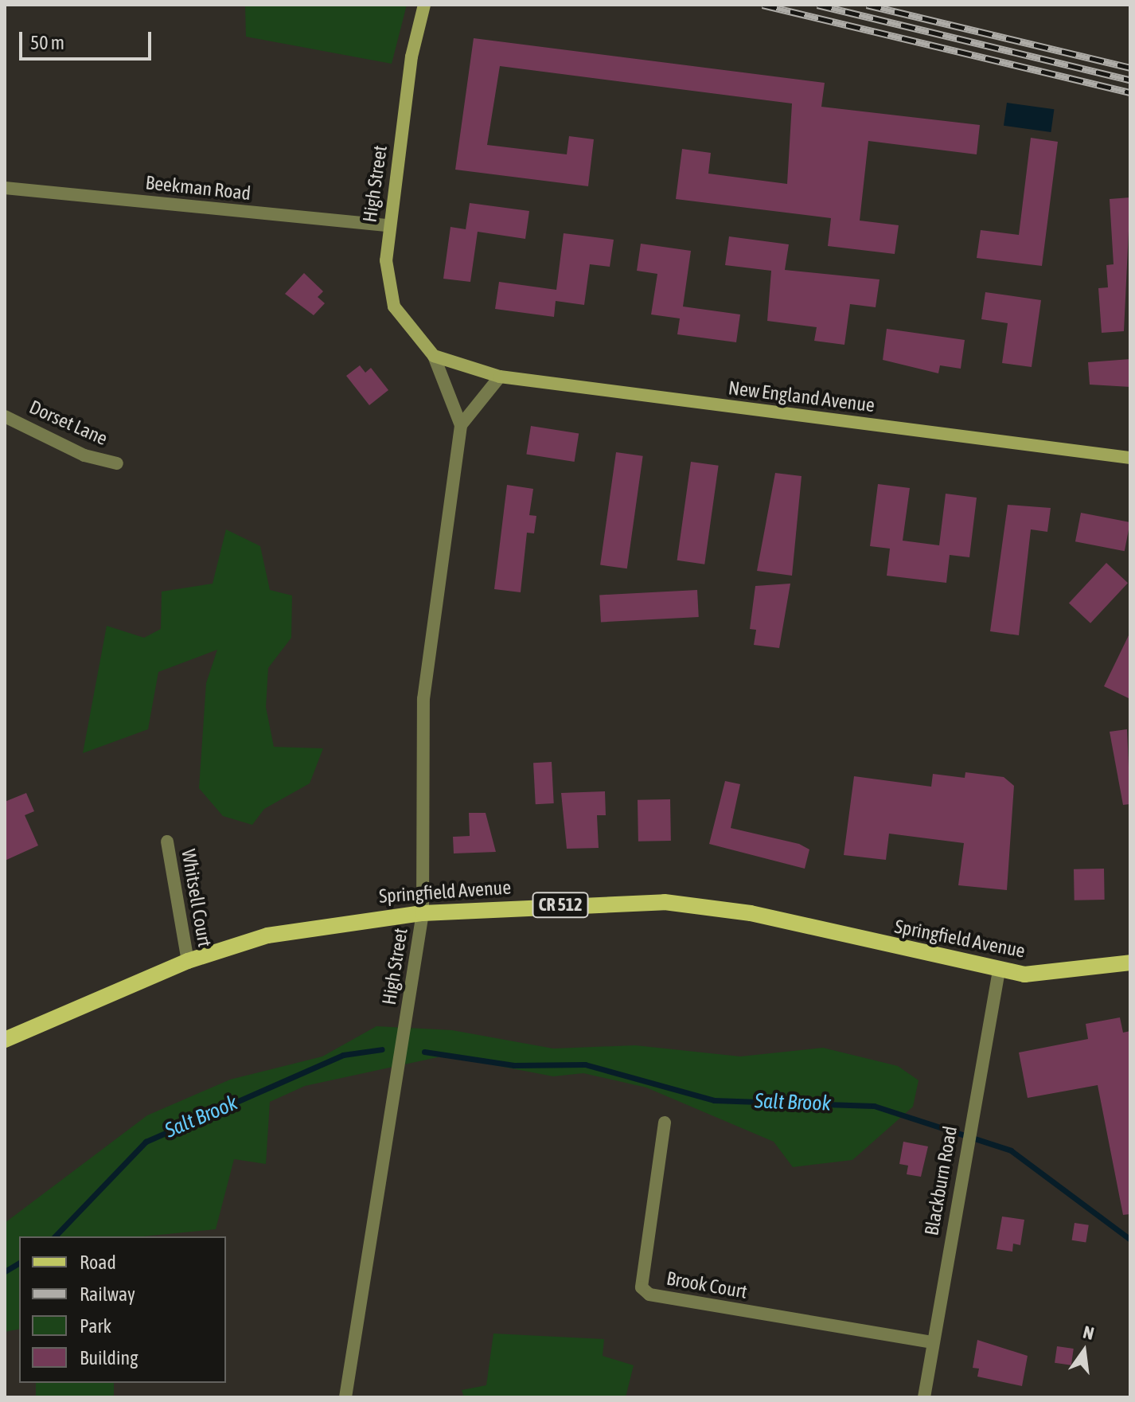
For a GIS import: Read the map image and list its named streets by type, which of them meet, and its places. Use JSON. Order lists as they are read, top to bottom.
{
  "streets": {
    "main road": ["Springfield Avenue", "CR 512"],
    "street": [
      "High Street",
      "Beekman Road",
      "New England Avenue",
      "Dorset Lane",
      "Whitsell Court",
      "Blackburn Road",
      "Brook Court"
    ]
  },
  "crossings": [
    ["High Street", "Beekman Road"],
    ["High Street", "New England Avenue"],
    ["High Street", "Springfield Avenue"],
    ["Springfield Avenue", "Whitsell Court"],
    ["Springfield Avenue", "Blackburn Road"],
    ["Blackburn Road", "Brook Court"]
  ],
  "water": ["Salt Brook"],
  "legend": [
    "Road",
    "Railway",
    "Park",
    "Building"
  ],
  "scale_bar": "50 m",
  "north": "top"
}
